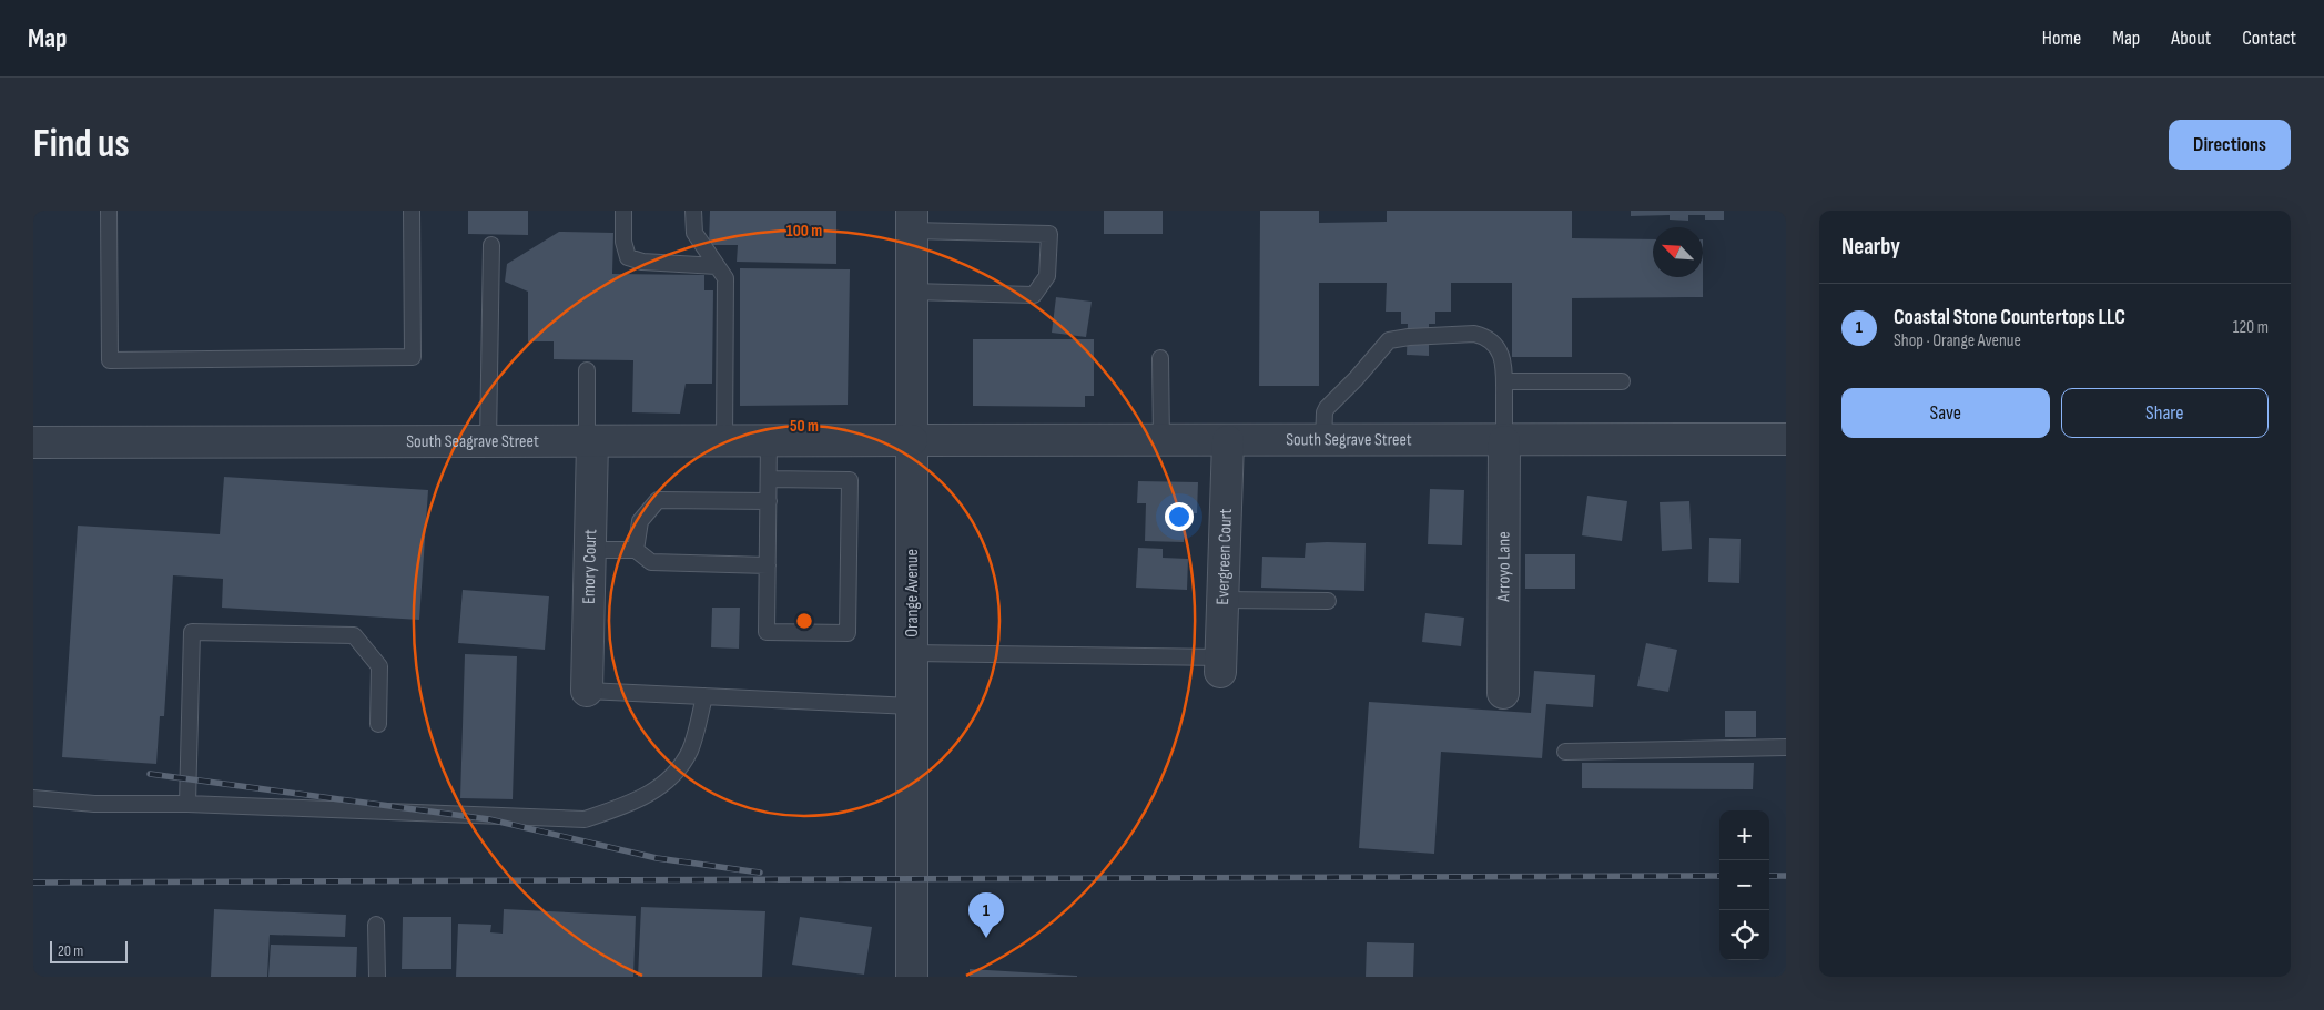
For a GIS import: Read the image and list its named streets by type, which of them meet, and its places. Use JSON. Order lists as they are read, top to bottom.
{
  "streets": {
    "street": [
      "South Seagrave Street",
      "South Segrave Street",
      "Evergreen Court",
      "Emory Court",
      "Arroyo Lane",
      "Orange Avenue"
    ]
  },
  "crossings": [
    ["South Seagrave Street", "South Segrave Street"],
    ["South Seagrave Street", "Emory Court"],
    ["South Seagrave Street", "Orange Avenue"],
    ["South Segrave Street", "Evergreen Court"],
    ["South Segrave Street", "Arroyo Lane"],
    ["South Segrave Street", "Orange Avenue"]
  ],
  "scale_bar": "20 m",
  "north": "top left",
  "page": {
    "header": "Map",
    "nav": [
      "Home",
      "Map",
      "About",
      "Contact"
    ],
    "buttons": [
      "Directions",
      ["Save", "Share"]
    ],
    "title": "Find us",
    "heading": "Nearby",
    "list": [
      {
        "mark": "1",
        "name": "Coastal Stone Countertops LLC",
        "note": "Shop · Orange Avenue",
        "value": "120 m"
      }
    ],
    "map_buttons": ["+", "−"],
    "pins": "1",
    "scale": "20 m"
  },
  "rings": ["100 m", "50 m"]
}
